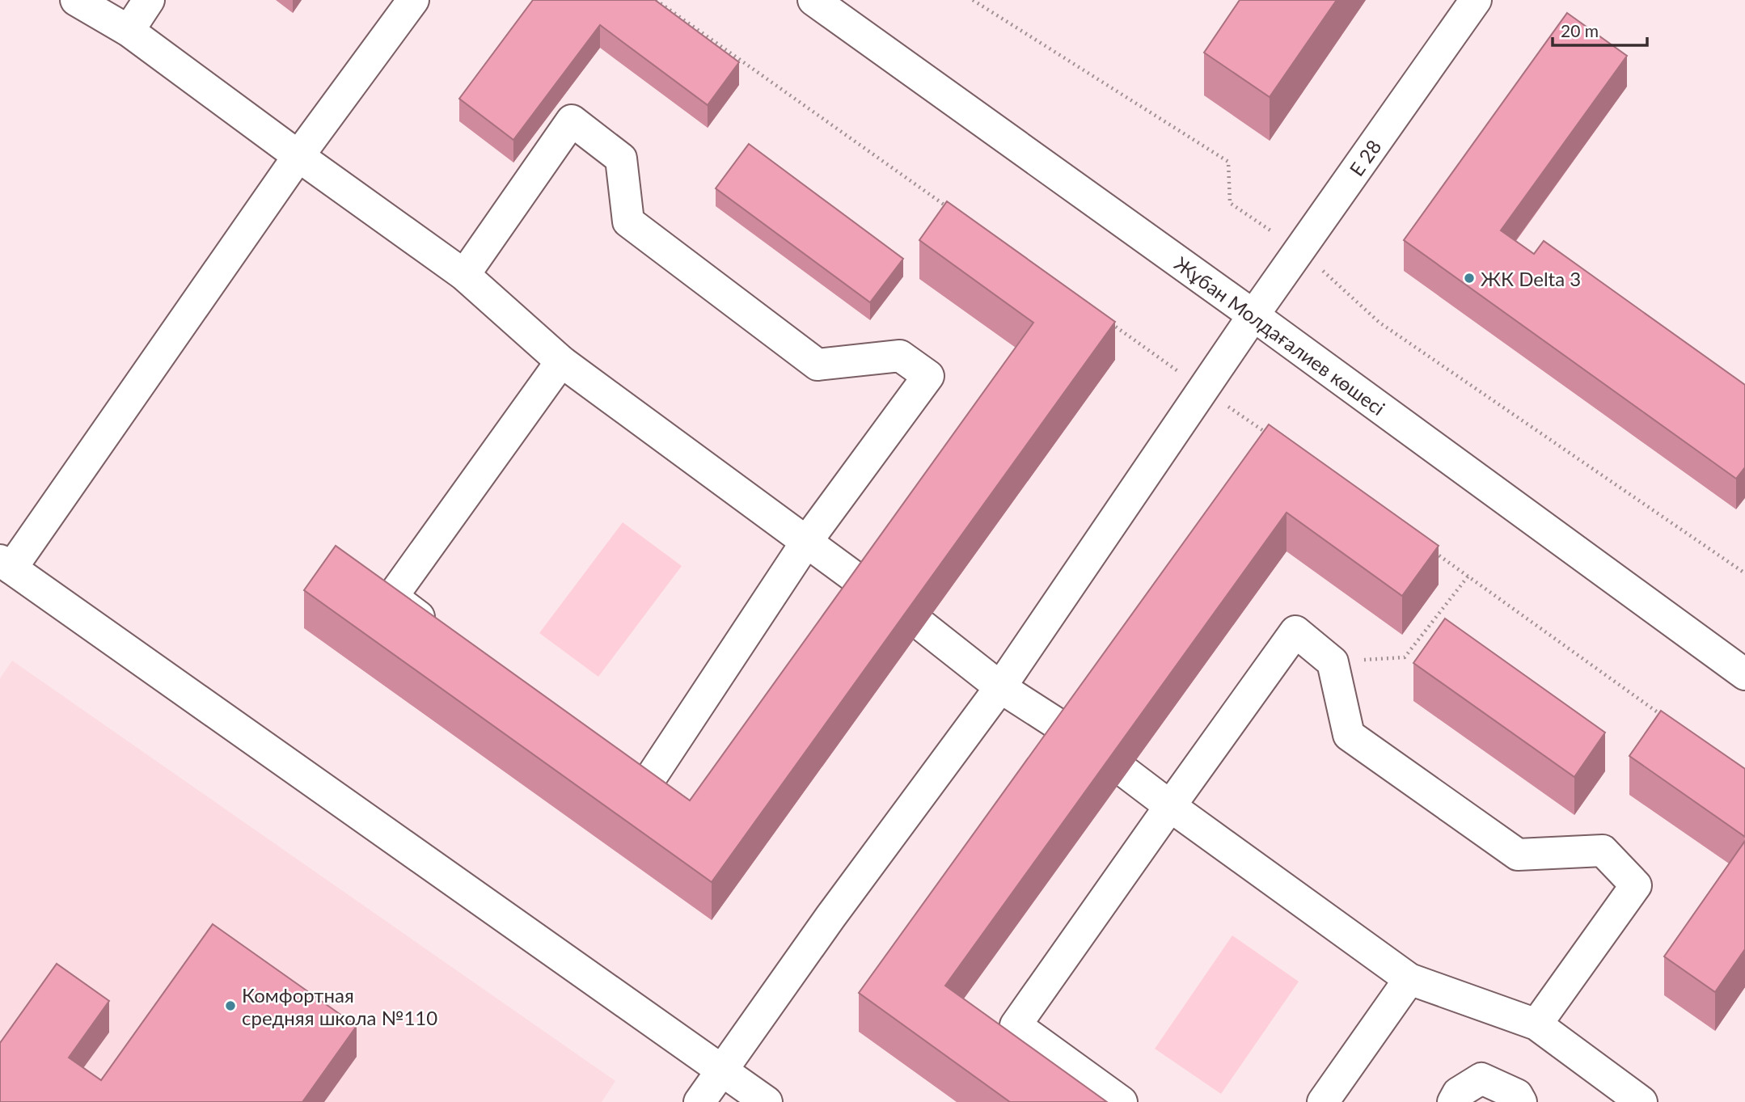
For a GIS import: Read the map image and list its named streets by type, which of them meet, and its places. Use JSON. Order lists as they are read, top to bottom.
{
  "streets": {
    "street": ["E 28", "Жұбан Молдағалиев көшесі"]
  },
  "crossings": [
    ["E 28", "Жұбан Молдағалиев көшесі"]
  ],
  "places": ["ЖК Delta 3", "Комфортная средняя школа №110"],
  "scale_bar": "20 m"
}
